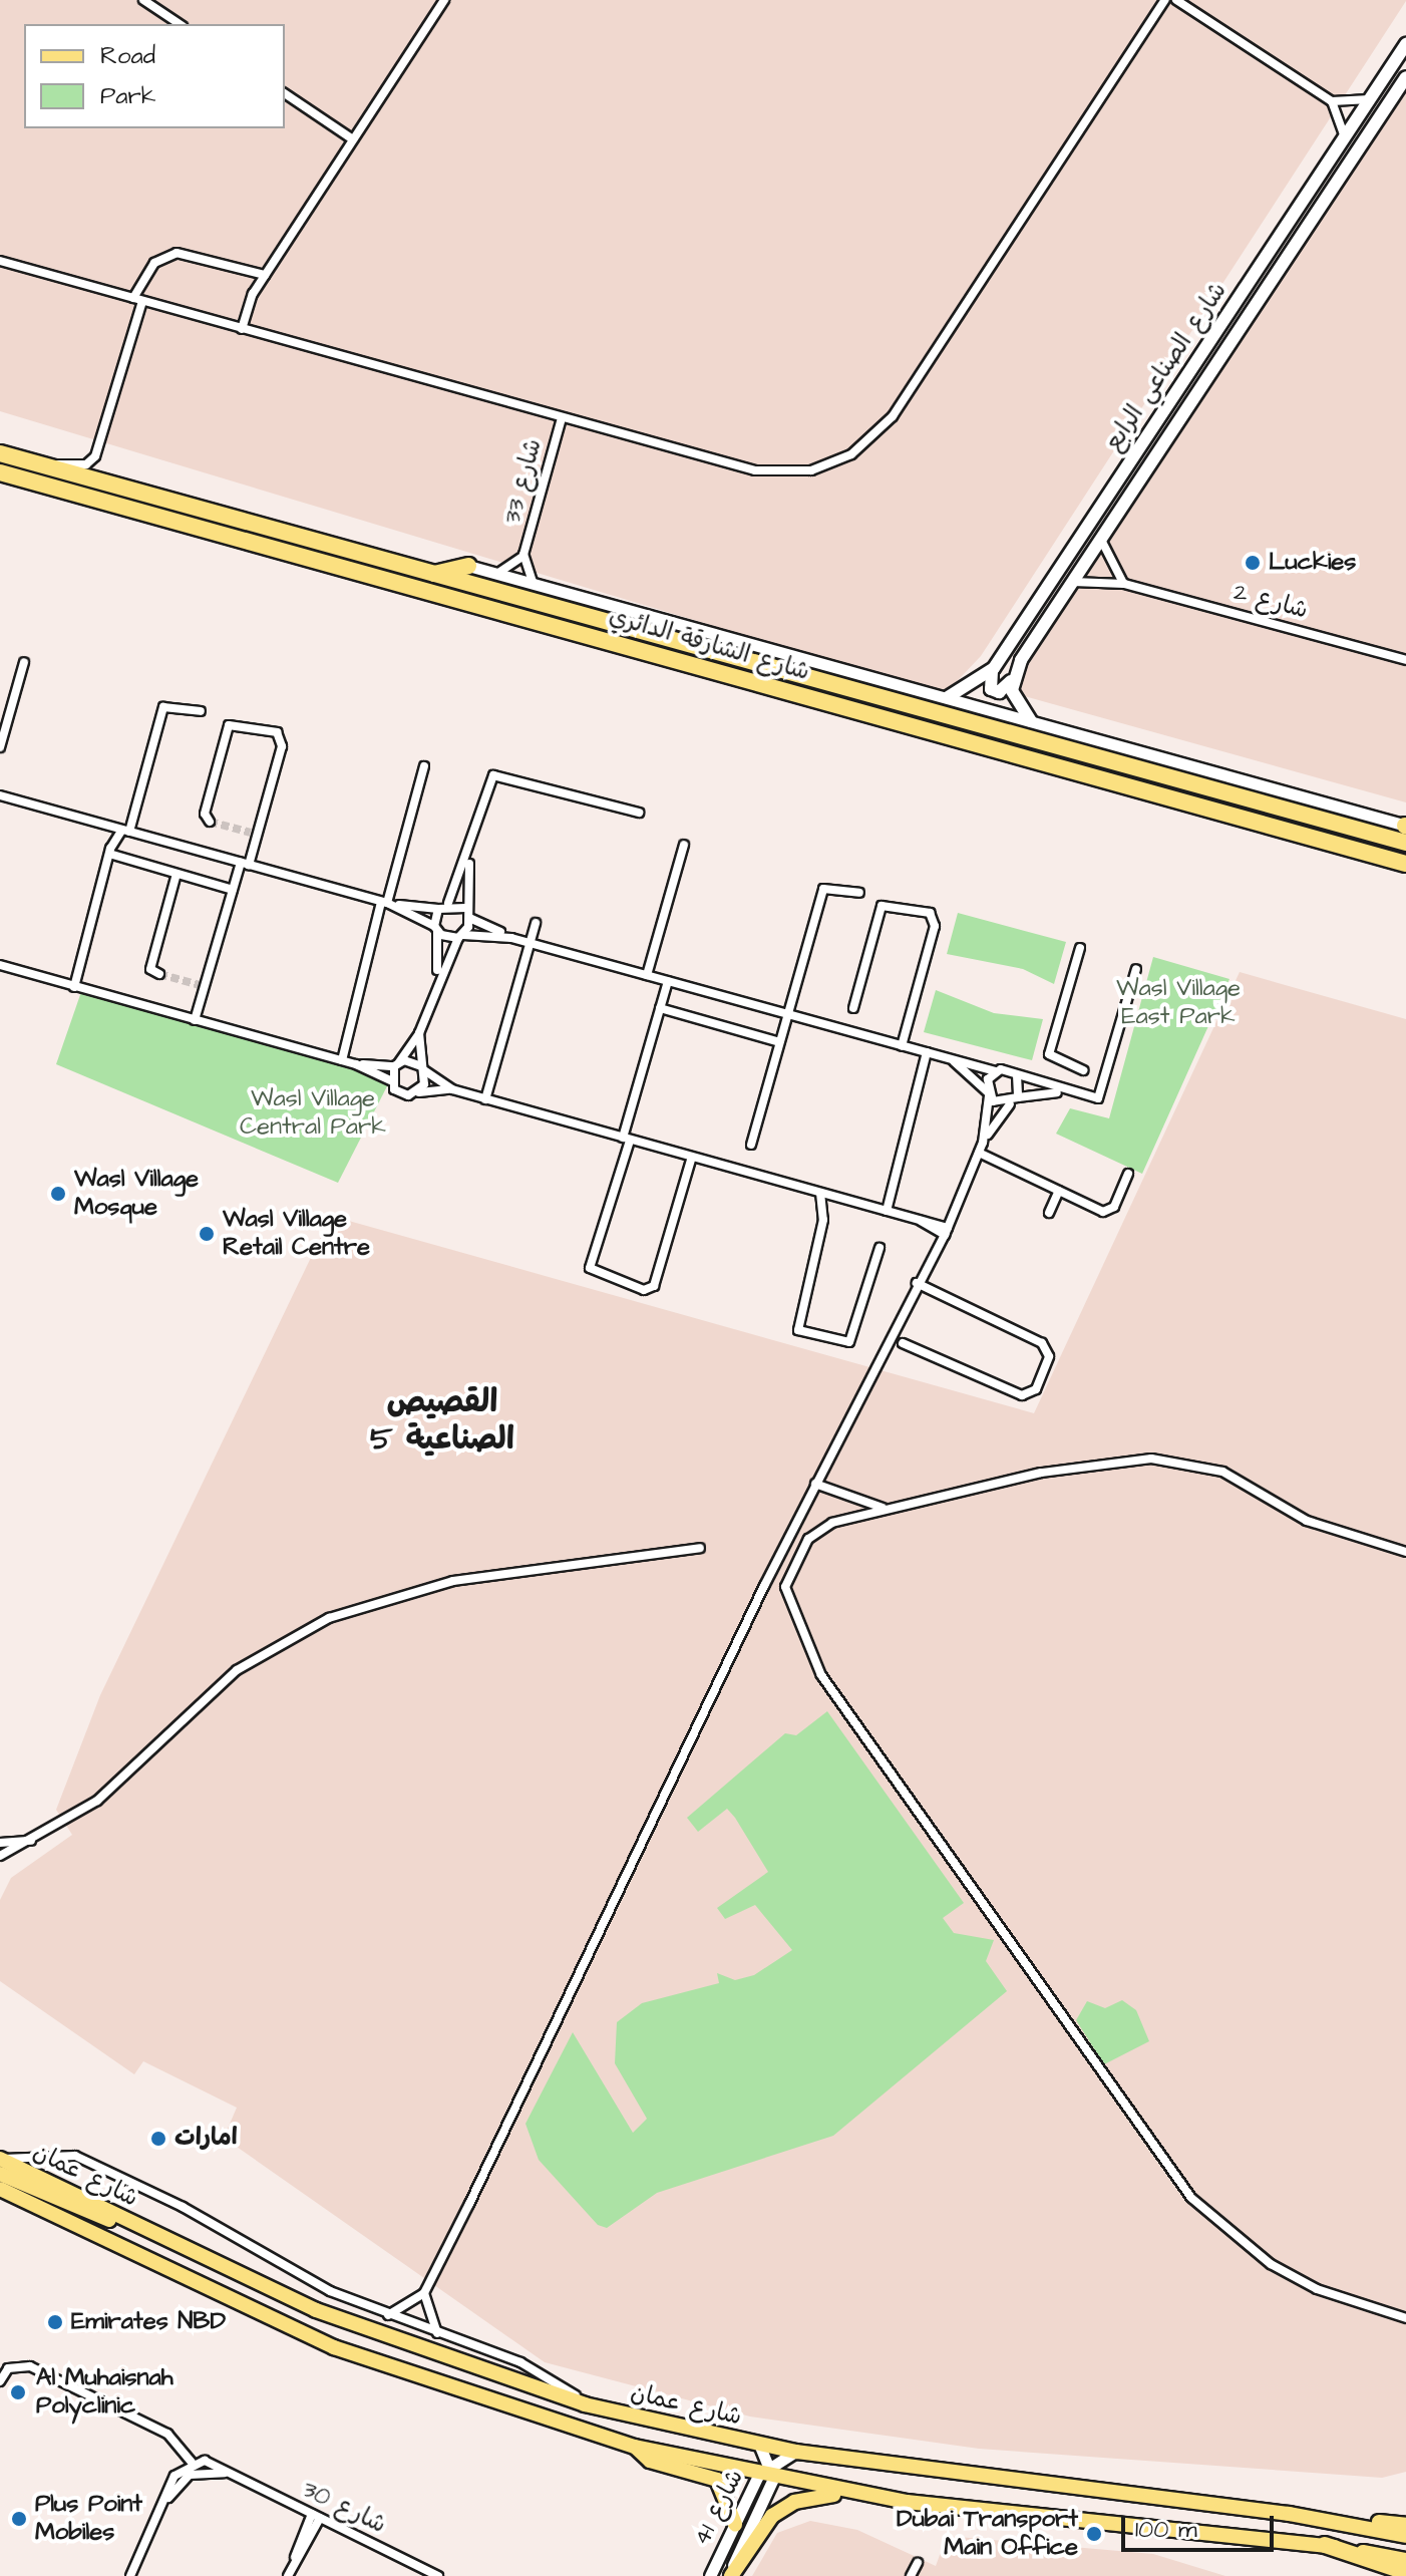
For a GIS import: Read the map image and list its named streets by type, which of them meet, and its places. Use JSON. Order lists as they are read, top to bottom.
{
  "streets": {
    "highway": ["شارع الشارقة الدائري"],
    "main road": ["شارع الصناعي الرابع", "شارع عمان"],
    "street": [
      "شارع 33",
      "شارع 2",
      "شارع 30",
      "شارع 41"
    ]
  },
  "crossings": [
    ["شارع الصناعي الرابع", "شارع 2"],
    ["شارع عمان", "شارع 41"]
  ],
  "districts": ["القصيص الصناعية 5"],
  "parks": ["Wasl Village East Park", "Wasl Village Central Park"],
  "places": [
    "Luckies",
    "Wasl Village Mosque",
    "Wasl Village Retail Centre",
    "امارات",
    "Emirates NBD",
    "Al Muhaisnah Polyclinic",
    "Plus Point Mobiles",
    "Dubai Transport Main Office"
  ],
  "legend": ["Road", "Park"],
  "scale_bar": "100 m"
}
